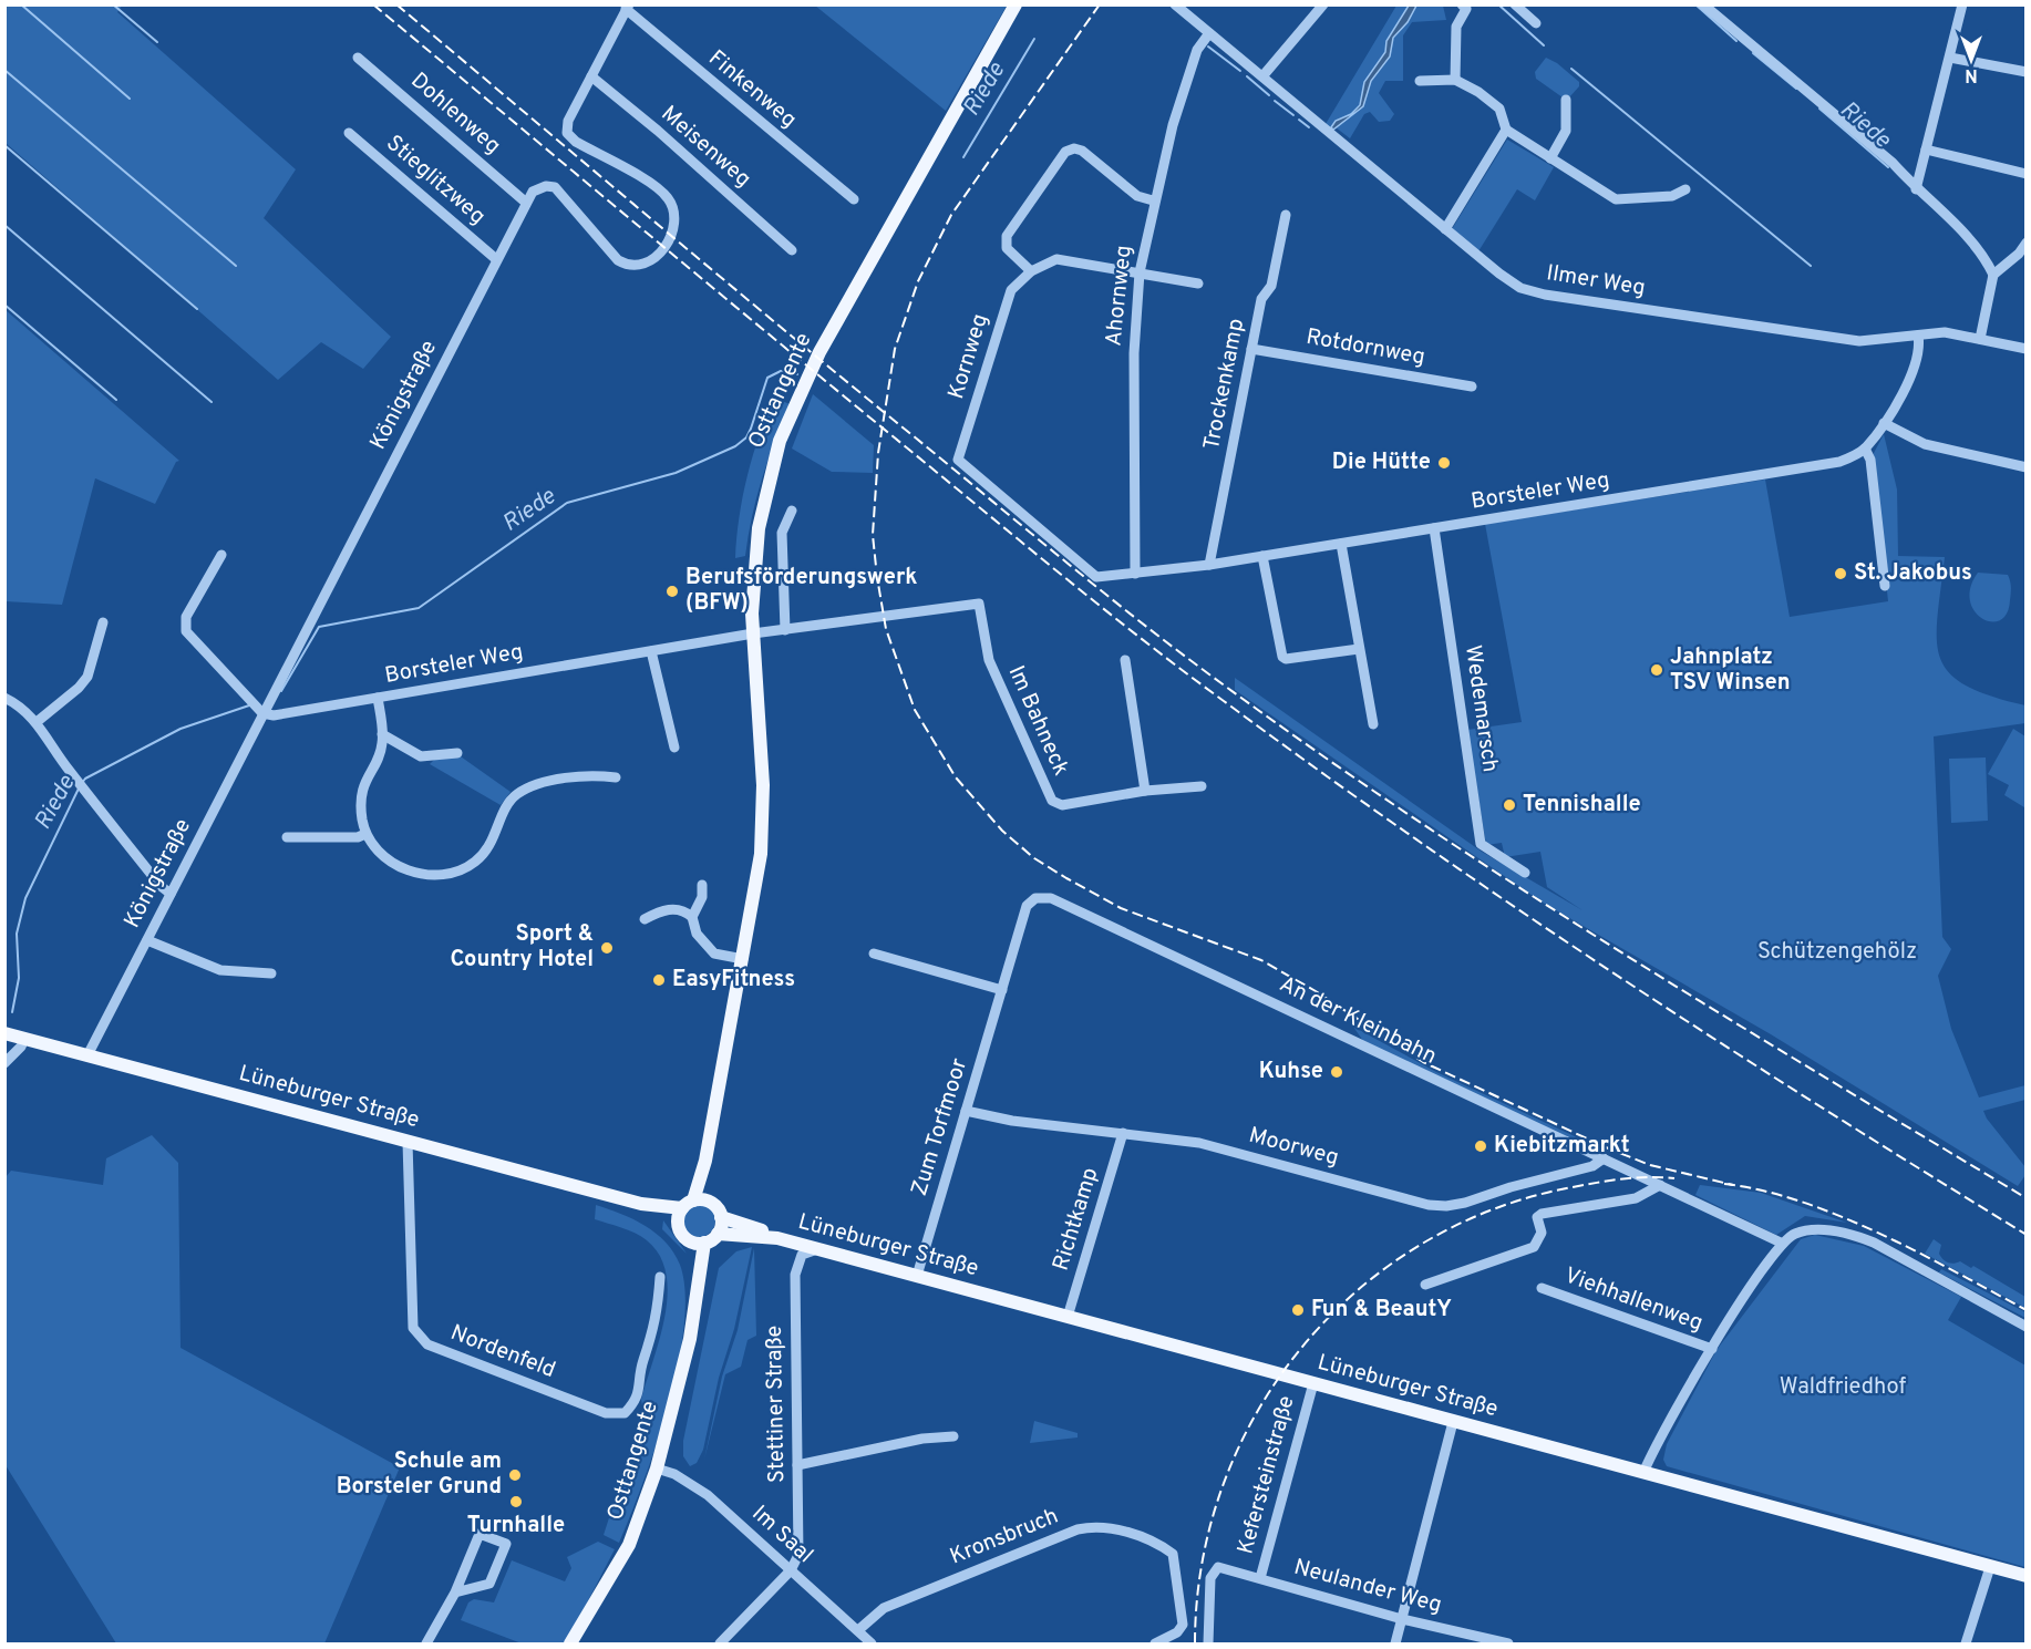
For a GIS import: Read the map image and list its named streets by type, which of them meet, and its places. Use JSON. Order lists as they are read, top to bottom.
{
  "streets": {
    "main road": ["Osttangente", "Lüneburger Straße"],
    "street": [
      "Finkenweg",
      "Dohlenweg",
      "Meisenweg",
      "Stieglitzweg",
      "Ilmer Weg",
      "Ahornweg",
      "Rotdornweg",
      "Kornweg",
      "Trockenkamp",
      "Königstraße",
      "Borsteler Weg",
      "Wedemarsch",
      "Im Bahneck",
      "An der Kleinbahn",
      "Zum Torfmoor",
      "Moorweg",
      "Richtkamp",
      "Viehhallenweg",
      "Nordenfeld",
      "Stettiner Straße",
      "Kefersteinstraße",
      "Im Saal",
      "Kronsbruch",
      "Neulander Weg"
    ]
  },
  "crossings": [
    ["Dohlenweg", "Königstraße"],
    ["Stieglitzweg", "Königstraße"],
    ["Ilmer Weg", "Ahornweg"],
    ["Ilmer Weg", "Borsteler Weg"],
    ["Ahornweg", "Kornweg"],
    ["Ahornweg", "Borsteler Weg"],
    ["Rotdornweg", "Trockenkamp"],
    ["Kornweg", "Borsteler Weg"],
    ["Trockenkamp", "Borsteler Weg"],
    ["Osttangente", "Borsteler Weg"],
    ["Osttangente", "Lüneburger Straße"],
    ["Osttangente", "Im Saal"],
    ["Königstraße", "Borsteler Weg"],
    ["Königstraße", "Lüneburger Straße"],
    ["Borsteler Weg", "Wedemarsch"],
    ["Borsteler Weg", "Im Bahneck"],
    ["An der Kleinbahn", "Zum Torfmoor"],
    ["An der Kleinbahn", "Moorweg"],
    ["An der Kleinbahn", "Viehhallenweg"],
    ["Lüneburger Straße", "Zum Torfmoor"],
    ["Lüneburger Straße", "Richtkamp"],
    ["Lüneburger Straße", "Viehhallenweg"],
    ["Lüneburger Straße", "Nordenfeld"],
    ["Lüneburger Straße", "Stettiner Straße"],
    ["Lüneburger Straße", "Kefersteinstraße"],
    ["Zum Torfmoor", "Moorweg"],
    ["Moorweg", "Richtkamp"],
    ["Stettiner Straße", "Im Saal"],
    ["Kefersteinstraße", "Neulander Weg"],
    ["Im Saal", "Kronsbruch"]
  ],
  "water": ["Riede"],
  "parks": ["Schützengehölz", "Waldfriedhof"],
  "places": [
    "Die Hütte",
    "St. Jakobus",
    "Berufsförderungswerk (BFW)",
    "Jahnplatz TSV Winsen",
    "Tennishalle",
    "Sport & Country Hotel",
    "EasyFitness",
    "Kuhse",
    "Kiebitzmarkt",
    "Fun & BeautY",
    "Schule am Borsteler Grund",
    "Turnhalle"
  ],
  "north": "bottom"
}
